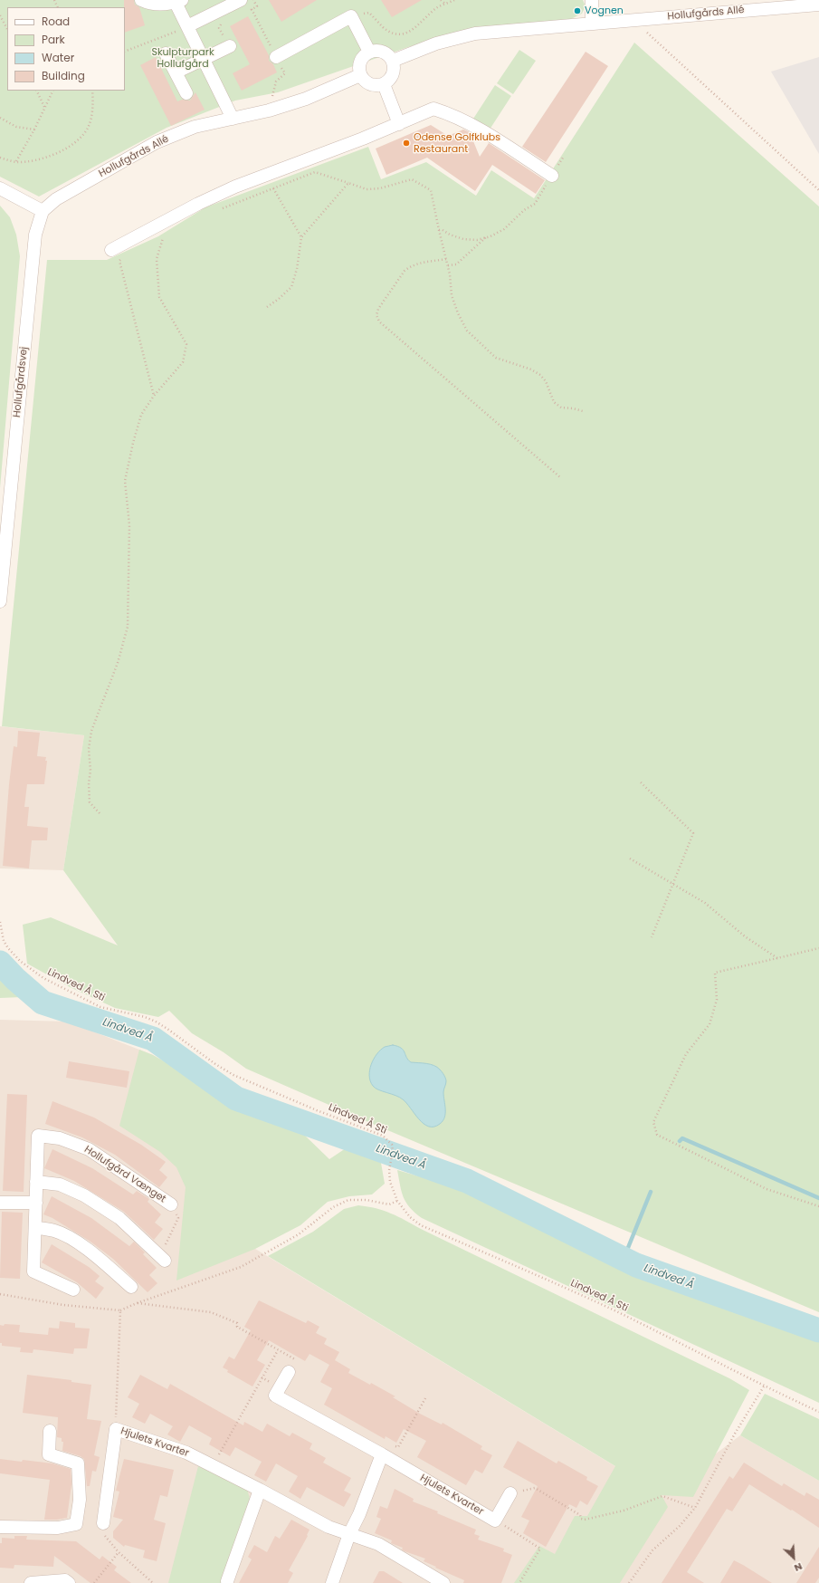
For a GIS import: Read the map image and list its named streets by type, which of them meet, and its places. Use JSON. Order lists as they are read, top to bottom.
{
  "streets": {
    "street": [
      "Hollufgårds Allé",
      "Hollufgårdsvej",
      "Hollufgård Vænget",
      "Hjulets Kvarter"
    ],
    "path": ["Lindved Å Sti"]
  },
  "crossings": [
    ["Hollufgårds Allé", "Hollufgårdsvej"]
  ],
  "water": ["Lindved Å"],
  "parks": ["Skulpturpark Hollufgård"],
  "places": ["Vognen", "Odense Golfklubs Restaurant"],
  "legend": [
    "Road",
    "Park",
    "Water",
    "Building"
  ],
  "north": "bottom right"
}
